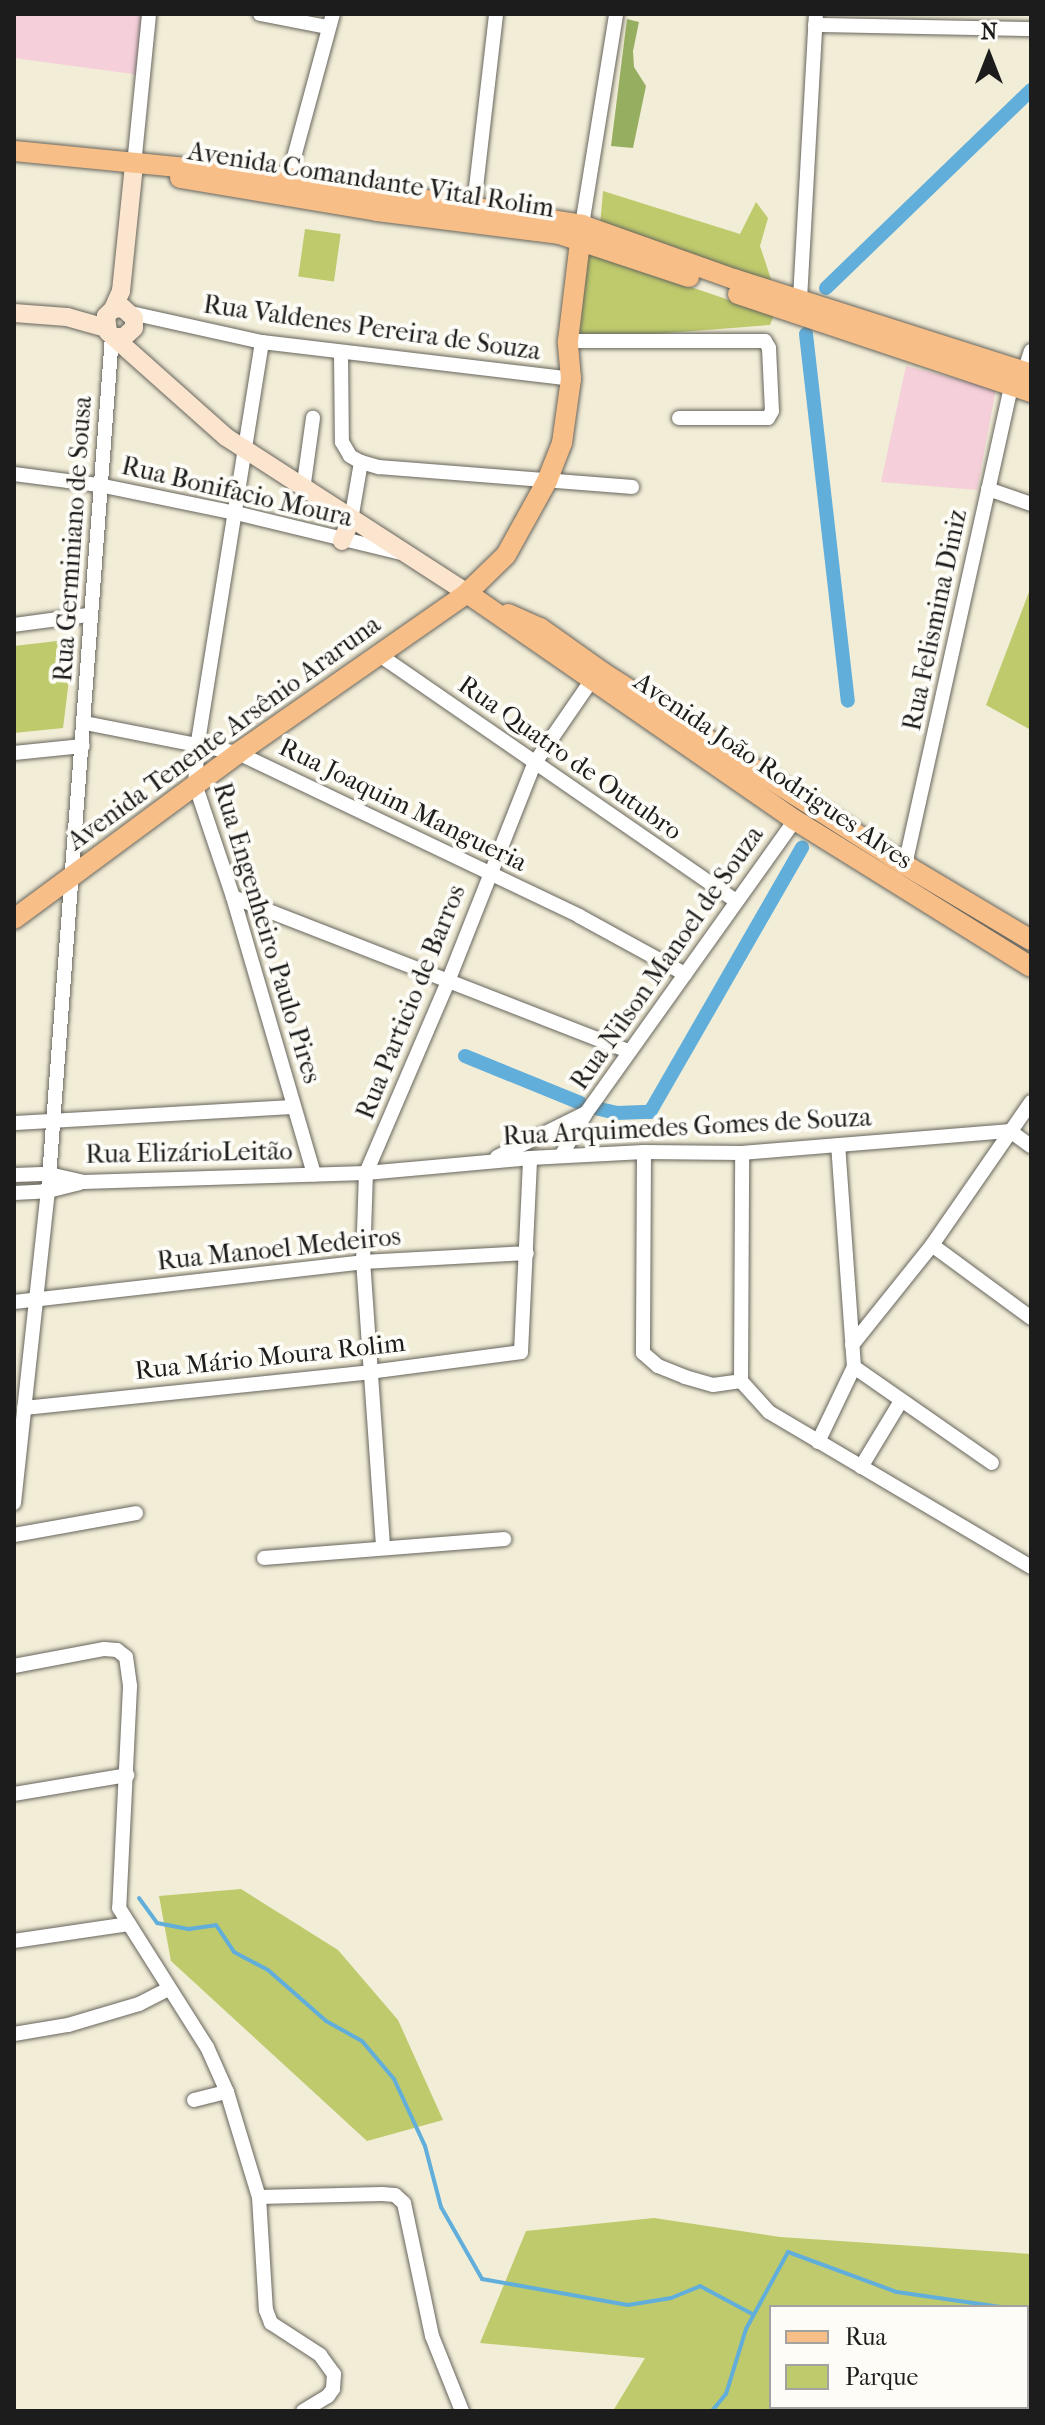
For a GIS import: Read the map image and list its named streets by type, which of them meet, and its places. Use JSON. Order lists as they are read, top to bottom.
{
  "streets": {
    "main road": ["Avenida Comandante Vital Rolim", "Avenida Tenente Arsênio Araruna", "Avenida João Rodrigues Alves"],
    "street": [
      "Rua Valdenes Pereira de Souza",
      "Rua Bonifacio Moura",
      "Rua Germiniano de Sousa",
      "Rua Felismina Diniz",
      "Rua Quatro de Outubro",
      "Rua Joaquim Mangueria",
      "Rua Engenheiro Paulo Pires",
      "Rua Nilson Manoel de Souza",
      "Rua Particio de Barros",
      "Rua Arquimedes Gomes de Souza",
      "Rua ElizárioLeitão",
      "Rua Manoel Medeiros",
      "Rua Mário Moura Rolim"
    ]
  },
  "crossings": [
    ["Avenida Comandante Vital Rolim", "Rua Felismina Diniz"],
    ["Avenida Comandante Vital Rolim", "Avenida Tenente Arsênio Araruna"],
    ["Avenida Comandante Vital Rolim", "Avenida João Rodrigues Alves"],
    ["Rua Valdenes Pereira de Souza", "Rua Germiniano de Sousa"],
    ["Rua Valdenes Pereira de Souza", "Avenida Tenente Arsênio Araruna"],
    ["Rua Valdenes Pereira de Souza", "Avenida João Rodrigues Alves"],
    ["Rua Valdenes Pereira de Souza", "Rua Engenheiro Paulo Pires"],
    ["Rua Bonifacio Moura", "Rua Germiniano de Sousa"],
    ["Rua Bonifacio Moura", "Avenida João Rodrigues Alves"],
    ["Rua Bonifacio Moura", "Rua Engenheiro Paulo Pires"],
    ["Rua Germiniano de Sousa", "Avenida Tenente Arsênio Araruna"],
    ["Rua Germiniano de Sousa", "Avenida João Rodrigues Alves"],
    ["Rua Germiniano de Sousa", "Rua Joaquim Mangueria"],
    ["Rua Germiniano de Sousa", "Rua ElizárioLeitão"],
    ["Rua Germiniano de Sousa", "Rua Manoel Medeiros"],
    ["Rua Germiniano de Sousa", "Rua Mário Moura Rolim"],
    ["Rua Felismina Diniz", "Avenida João Rodrigues Alves"],
    ["Avenida Tenente Arsênio Araruna", "Rua Quatro de Outubro"],
    ["Avenida Tenente Arsênio Araruna", "Avenida João Rodrigues Alves"],
    ["Avenida Tenente Arsênio Araruna", "Rua Joaquim Mangueria"],
    ["Avenida Tenente Arsênio Araruna", "Rua Engenheiro Paulo Pires"],
    ["Rua Quatro de Outubro", "Rua Nilson Manoel de Souza"],
    ["Rua Quatro de Outubro", "Rua Particio de Barros"],
    ["Avenida João Rodrigues Alves", "Rua Engenheiro Paulo Pires"],
    ["Avenida João Rodrigues Alves", "Rua Nilson Manoel de Souza"],
    ["Avenida João Rodrigues Alves", "Rua Particio de Barros"],
    ["Rua Joaquim Mangueria", "Rua Engenheiro Paulo Pires"],
    ["Rua Joaquim Mangueria", "Rua Nilson Manoel de Souza"],
    ["Rua Joaquim Mangueria", "Rua Particio de Barros"],
    ["Rua Engenheiro Paulo Pires", "Rua ElizárioLeitão"],
    ["Rua Nilson Manoel de Souza", "Rua Arquimedes Gomes de Souza"],
    ["Rua Particio de Barros", "Rua Arquimedes Gomes de Souza"],
    ["Rua Particio de Barros", "Rua ElizárioLeitão"],
    ["Rua Arquimedes Gomes de Souza", "Rua ElizárioLeitão"],
    ["Rua Manoel Medeiros", "Rua Mário Moura Rolim"]
  ],
  "legend": ["Rua", "Parque"],
  "north": "top"
}
